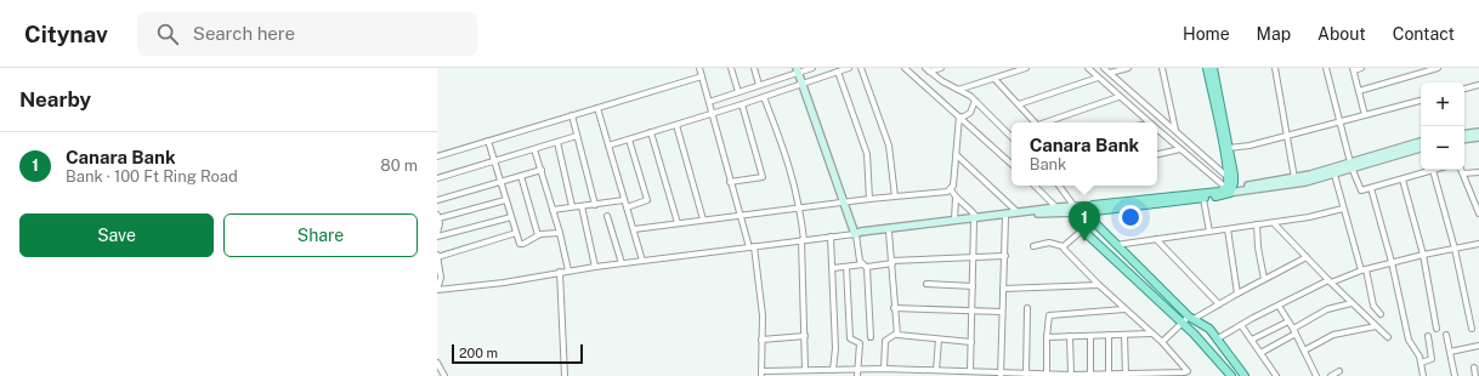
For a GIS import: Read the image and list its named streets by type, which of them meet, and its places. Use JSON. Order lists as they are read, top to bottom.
{
  "scale_bar": "200 m",
  "page": {
    "header": "Citynav",
    "search": "Search here",
    "nav": [
      "Home",
      "Map",
      "About",
      "Contact"
    ],
    "heading": "Nearby",
    "map_buttons": ["+", "−"],
    "popup": ["Canara Bank", "Bank"],
    "list": [
      {
        "mark": "1",
        "name": "Canara Bank",
        "note": "Bank · 100 Ft Ring Road",
        "value": "80 m"
      }
    ],
    "buttons": ["Save", "Share"],
    "pins": "1",
    "scale": "200 m"
  }
}
